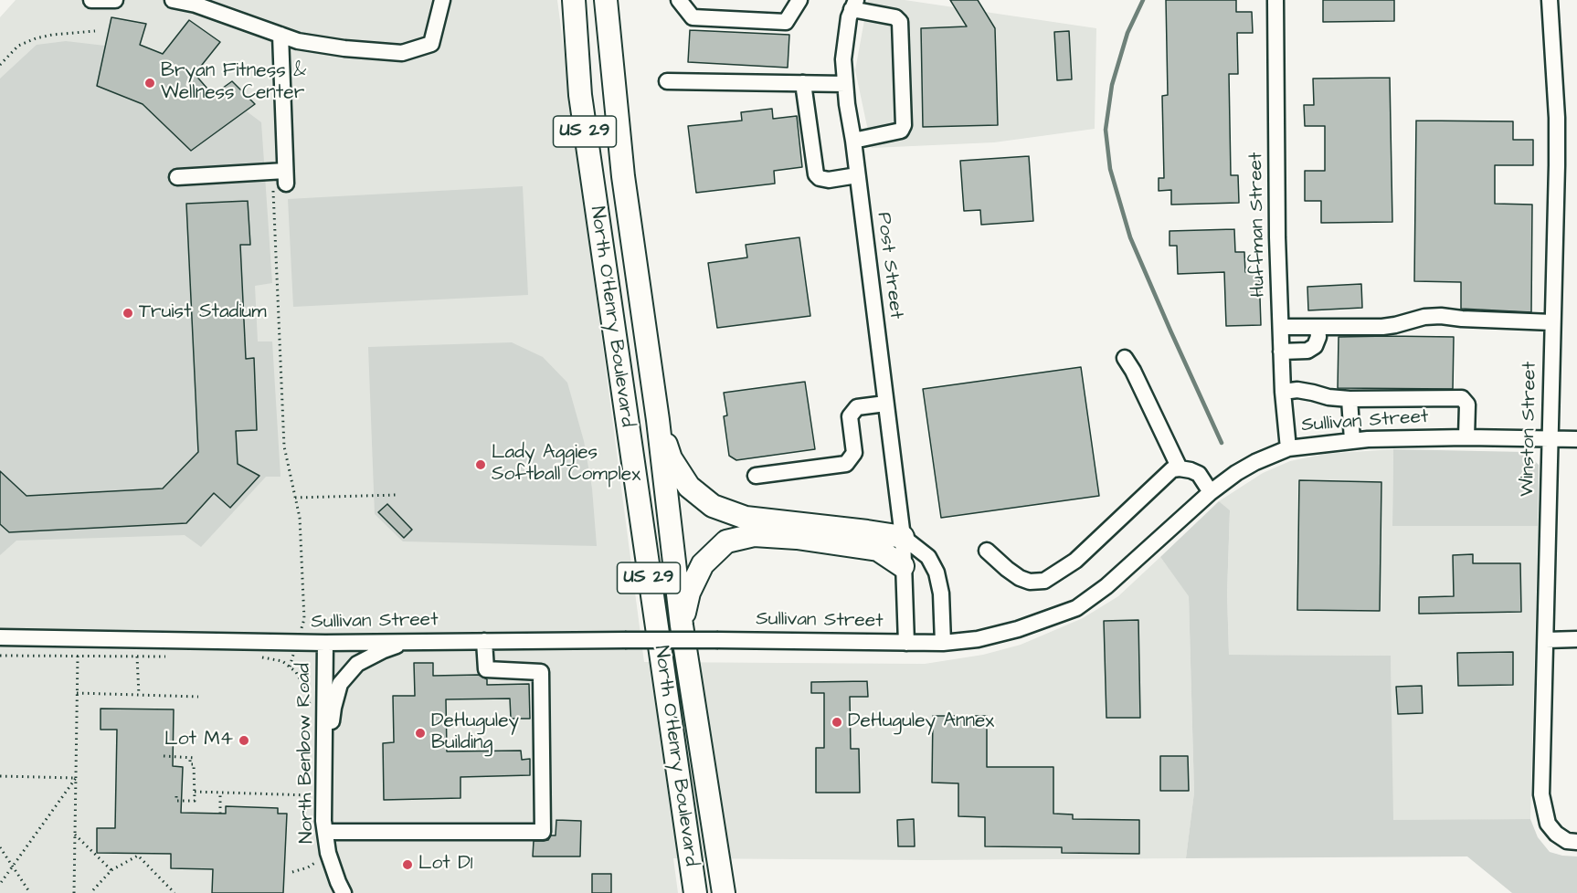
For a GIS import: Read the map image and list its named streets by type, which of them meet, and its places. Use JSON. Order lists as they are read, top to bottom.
{
  "streets": {
    "highway": ["US 29", "North O'Henry Boulevard"],
    "street": [
      "Huffman Street",
      "Post Street",
      "Sullivan Street",
      "Winston Street",
      "North Benbow Road"
    ]
  },
  "crossings": [
    ["Huffman Street", "Sullivan Street"],
    ["Post Street", "Sullivan Street"],
    ["Sullivan Street", "Winston Street"],
    ["Sullivan Street", "North Benbow Road"]
  ],
  "places": [
    "Bryan Fitness & Wellness Center",
    "Truist Stadium",
    "Lady Aggies Softball Complex",
    "DeHuguley Annex",
    "DeHuguley Building",
    "Lot M4",
    "Lot D1"
  ]
}
